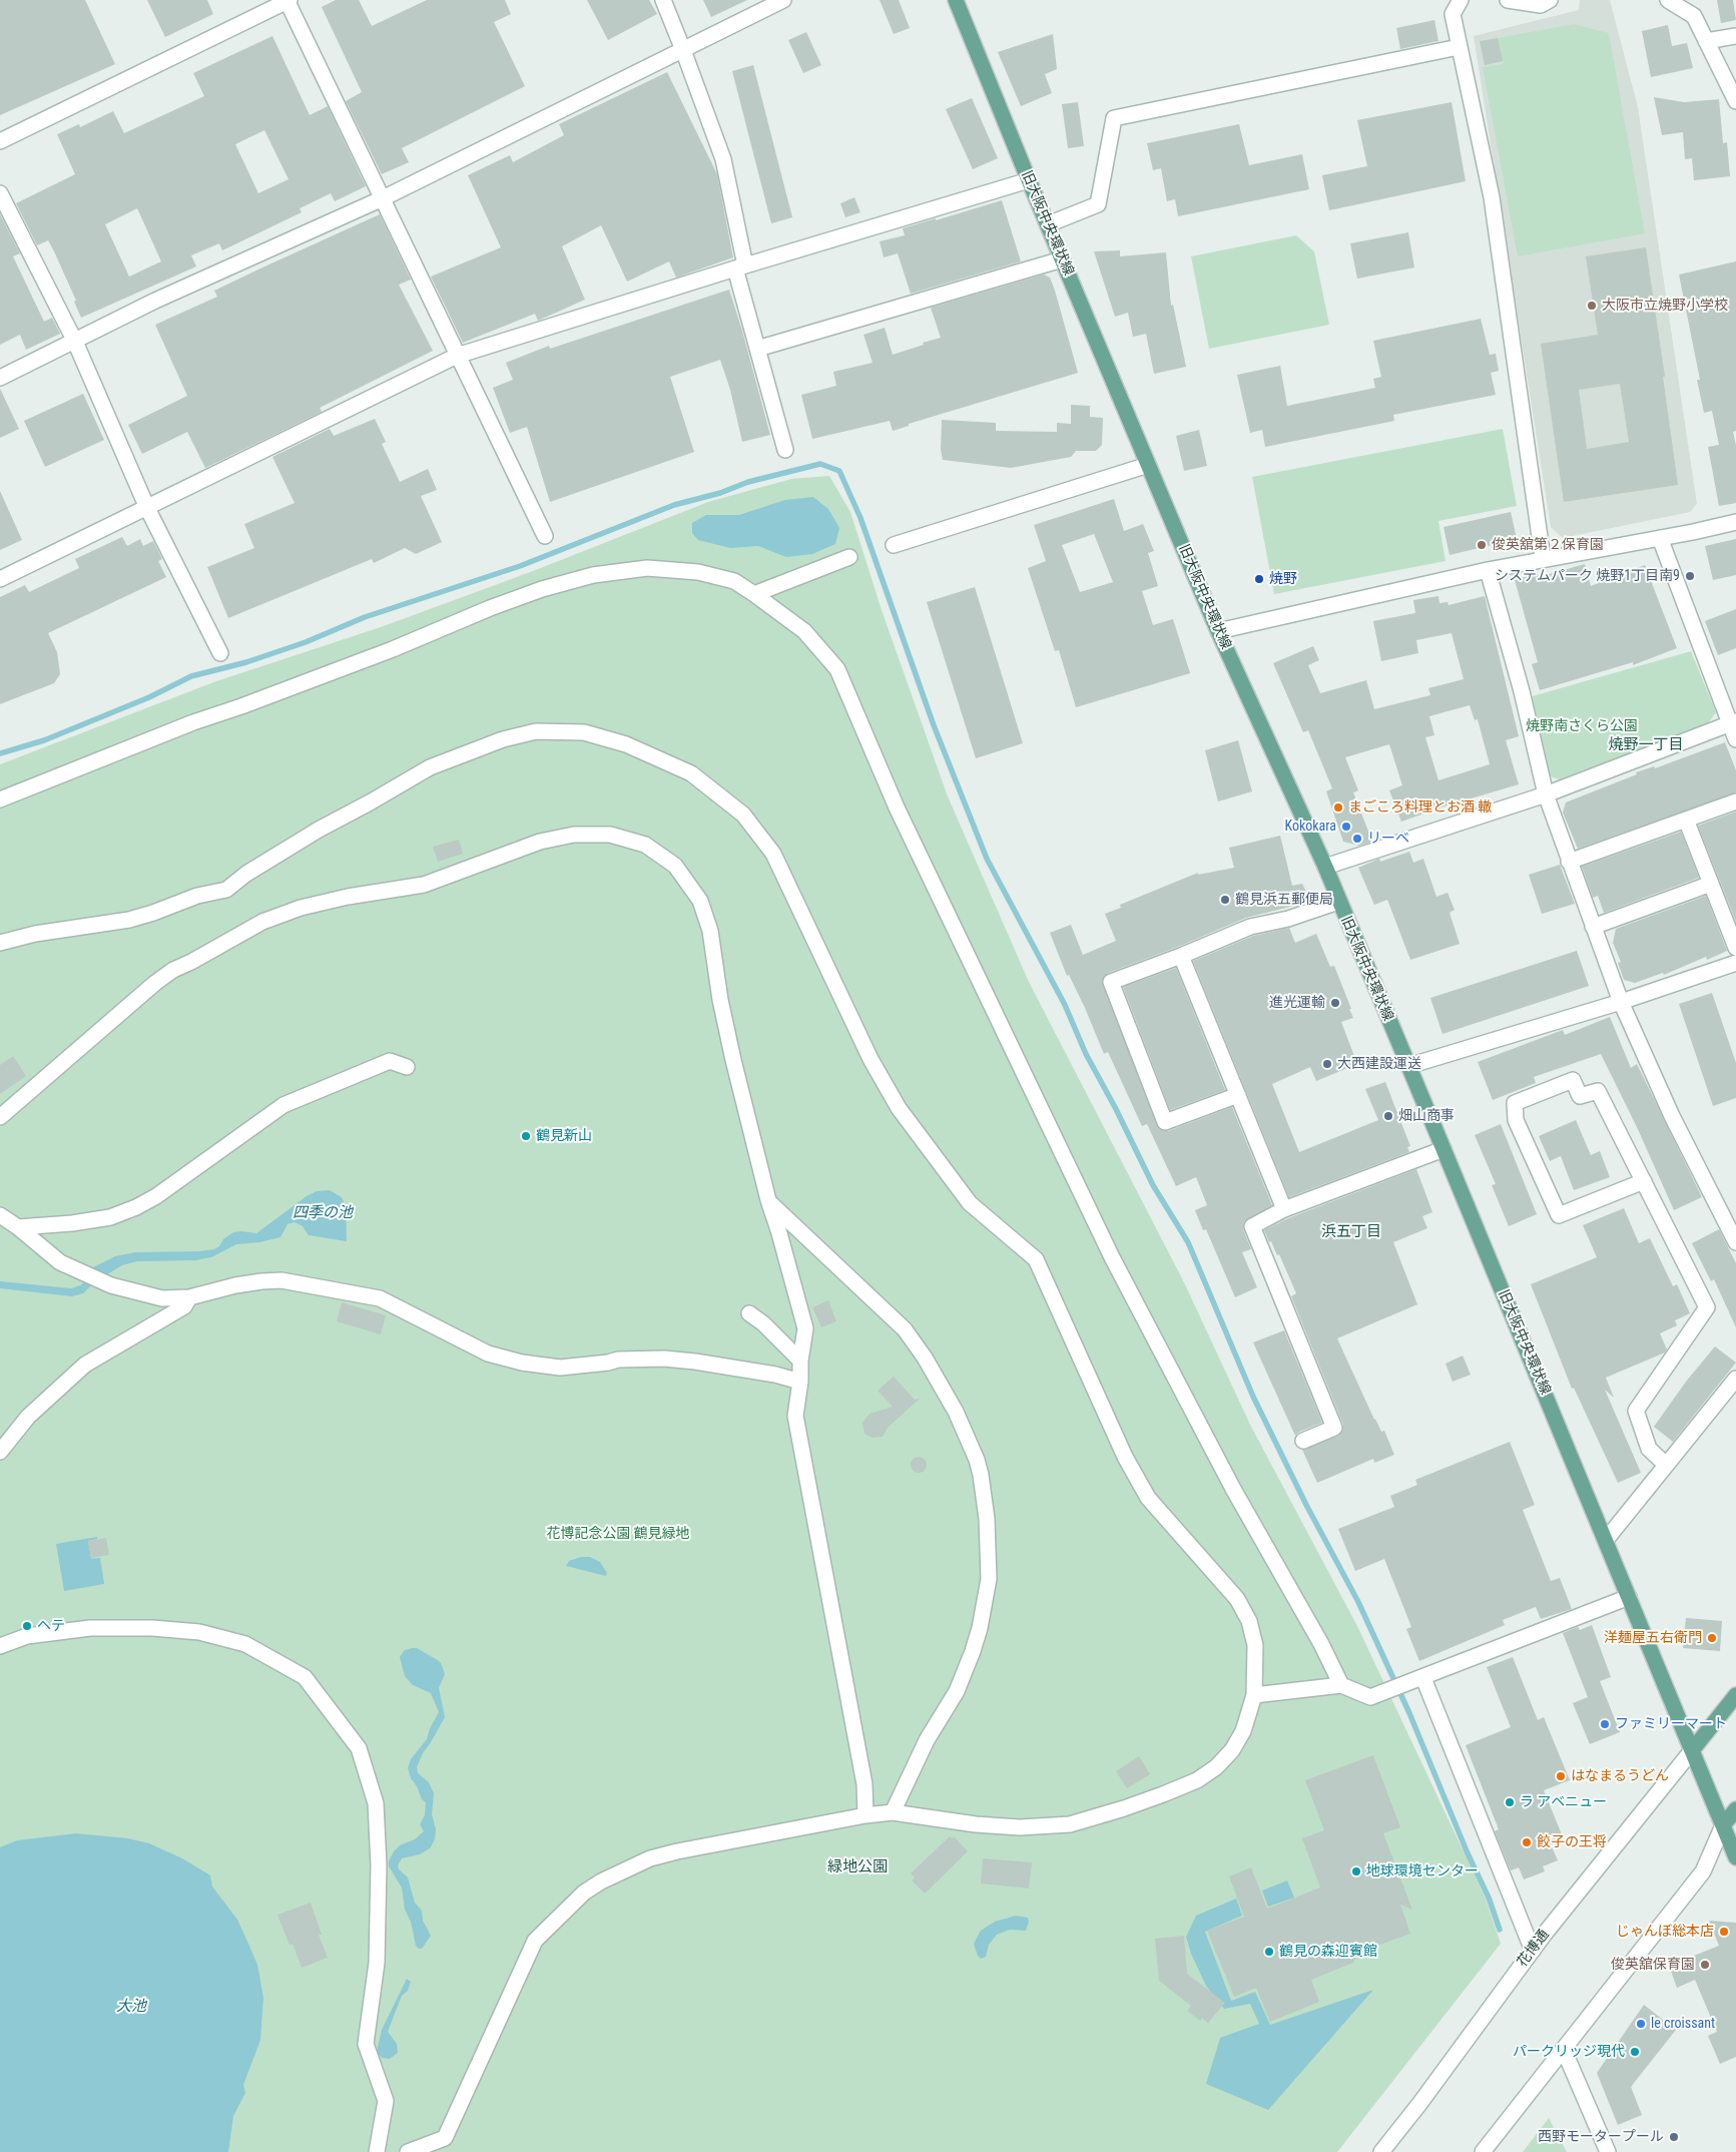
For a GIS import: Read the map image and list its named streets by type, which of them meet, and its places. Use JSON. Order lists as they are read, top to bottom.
{
  "streets": {
    "main road": ["旧大阪中央環状線"],
    "street": ["花博通"]
  },
  "crossings": [
    ["旧大阪中央環状線", "花博通"]
  ],
  "districts": ["焼野一丁目", "浜五丁目", "緑地公園"],
  "water": ["四季の池", "大池"],
  "parks": ["焼野南さくら公園", "花博記念公園 鶴見緑地"],
  "places": [
    "大阪市立焼野小学校",
    "俊英舘第２保育園",
    "システムパーク 焼野1丁目南9",
    "焼野",
    "まごころ料理とお酒 轍",
    "Kokokara",
    "リーベ",
    "鶴見浜五郵便局",
    "進光運輸",
    "大西建設運送",
    "畑山商事",
    "鶴見新山",
    "ヘテ",
    "洋麺屋五右衛門",
    "ファミリーマート",
    "はなまるうどん",
    "ラ アベニュー",
    "餃子の王将",
    "地球環境センター",
    "じゃんぼ総本店",
    "鶴見の森迎賓館",
    "俊英舘保育園",
    "le croissant",
    "パークリッジ現代",
    "西野モータープール"
  ]
}
